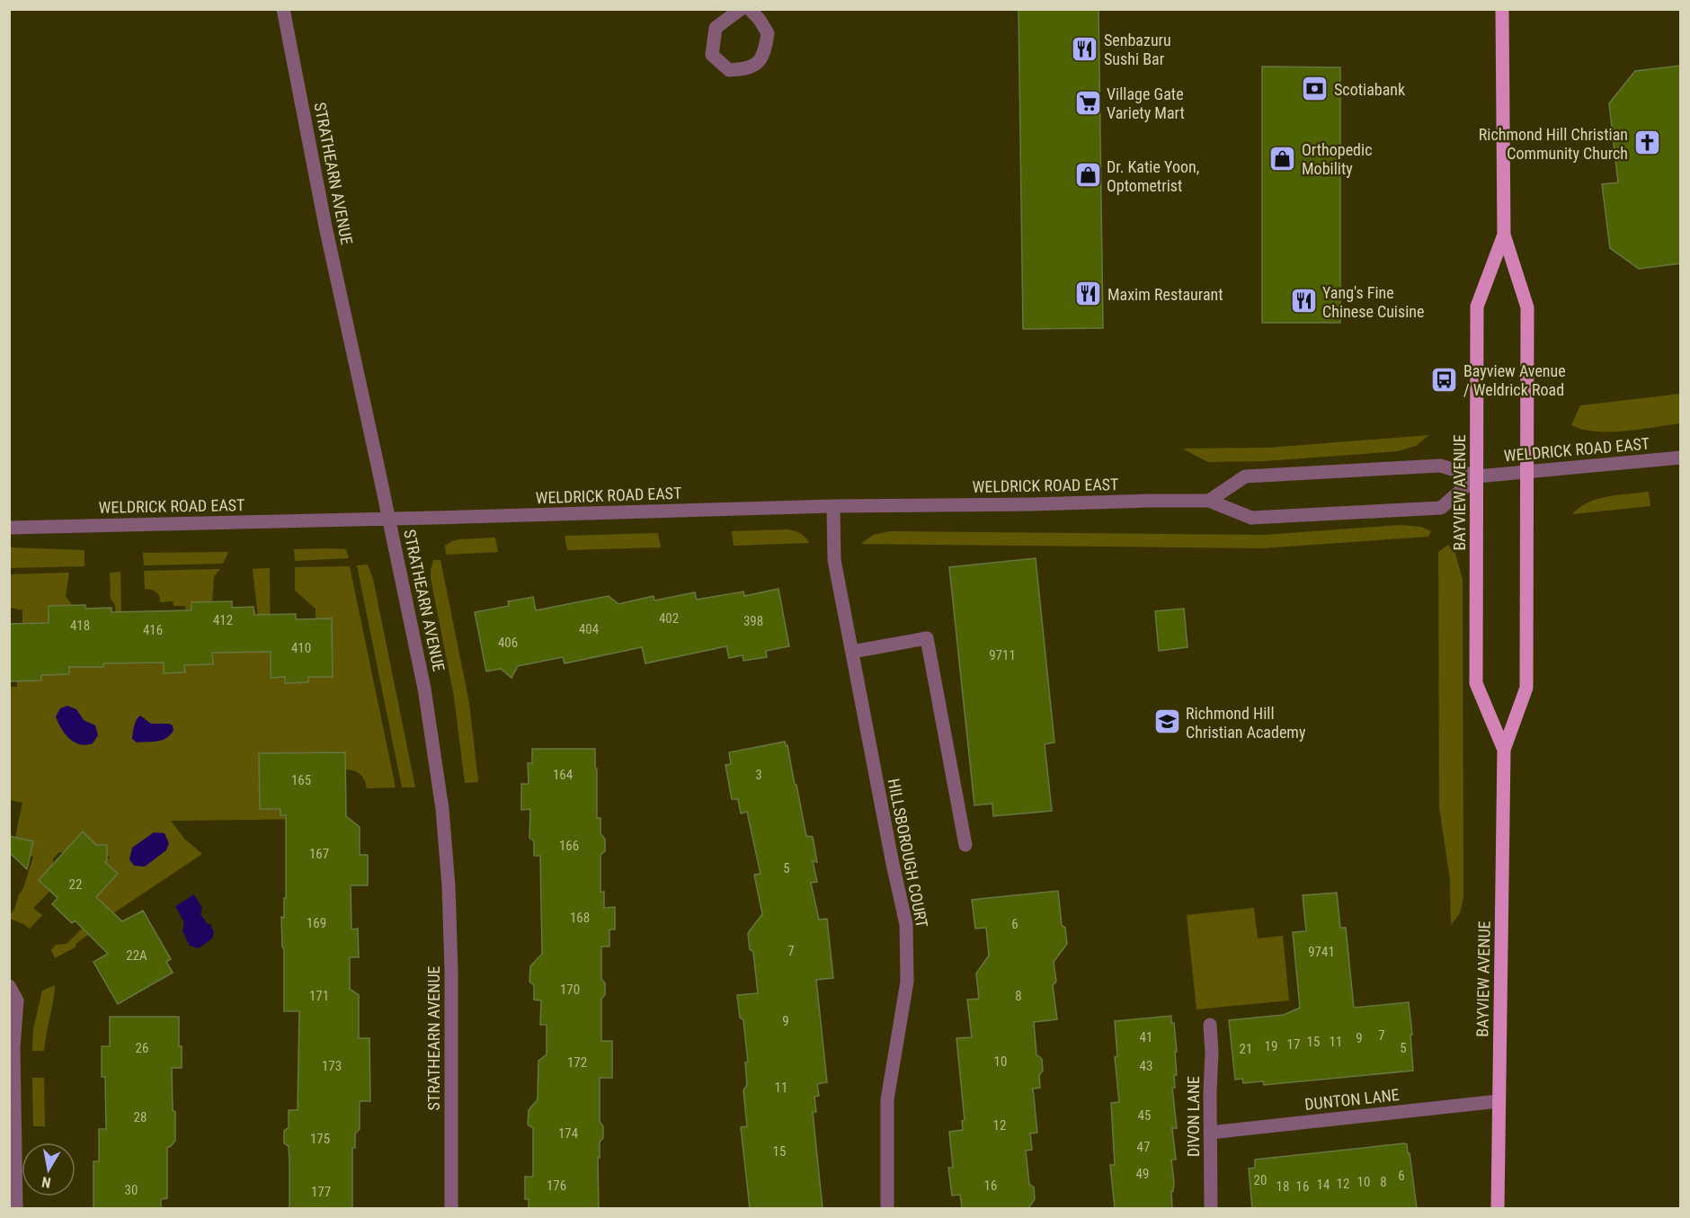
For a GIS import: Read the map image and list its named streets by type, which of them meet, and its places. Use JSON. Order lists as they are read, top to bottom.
{
  "streets": {
    "main road": ["BAYVIEW AVENUE"],
    "street": [
      "STRATHEARN AVENUE",
      "WELDRICK ROAD EAST",
      "HILLSBOROUGH COURT",
      "DUNTON LANE",
      "DIVON LANE"
    ]
  },
  "crossings": [
    ["STRATHEARN AVENUE", "WELDRICK ROAD EAST"],
    ["WELDRICK ROAD EAST", "BAYVIEW AVENUE"],
    ["WELDRICK ROAD EAST", "HILLSBOROUGH COURT"],
    ["BAYVIEW AVENUE", "DUNTON LANE"],
    ["DUNTON LANE", "DIVON LANE"]
  ],
  "places": {
    "restaurant": ["Senbazuru Sushi Bar", "Maxim Restaurant", "Yang's Fine Chinese Cuisine"],
    "bank": ["Scotiabank"],
    "supermarket": ["Village Gate Variety Mart"],
    "church": ["Richmond Hill Christian Community Church"],
    "shop": ["Orthopedic Mobility", "Dr. Katie Yoon, Optometrist"],
    "bus stop": ["Bayview Avenue / Weldrick Road"],
    "school or university": ["Richmond Hill Christian Academy"]
  },
  "house_numbers": [
    "402",
    "412",
    "398",
    "418",
    "404",
    "416",
    "406",
    "410",
    "9711",
    "164",
    "3",
    "165",
    "166",
    "167",
    "5",
    "22",
    "168",
    "169",
    "6",
    "7",
    "9741",
    "22A",
    "170",
    "171",
    "8",
    "9",
    "7",
    "41",
    "9",
    "15",
    "11",
    "17",
    "19",
    "26",
    "5",
    "21",
    "10",
    "172",
    "173",
    "43",
    "11",
    "45",
    "28",
    "12",
    "174",
    "175",
    "47",
    "15",
    "49",
    "6",
    "20",
    "10",
    "8",
    "12",
    "14",
    "176",
    "16",
    "18",
    "16",
    "30",
    "177"
  ],
  "north": "bottom"
}
